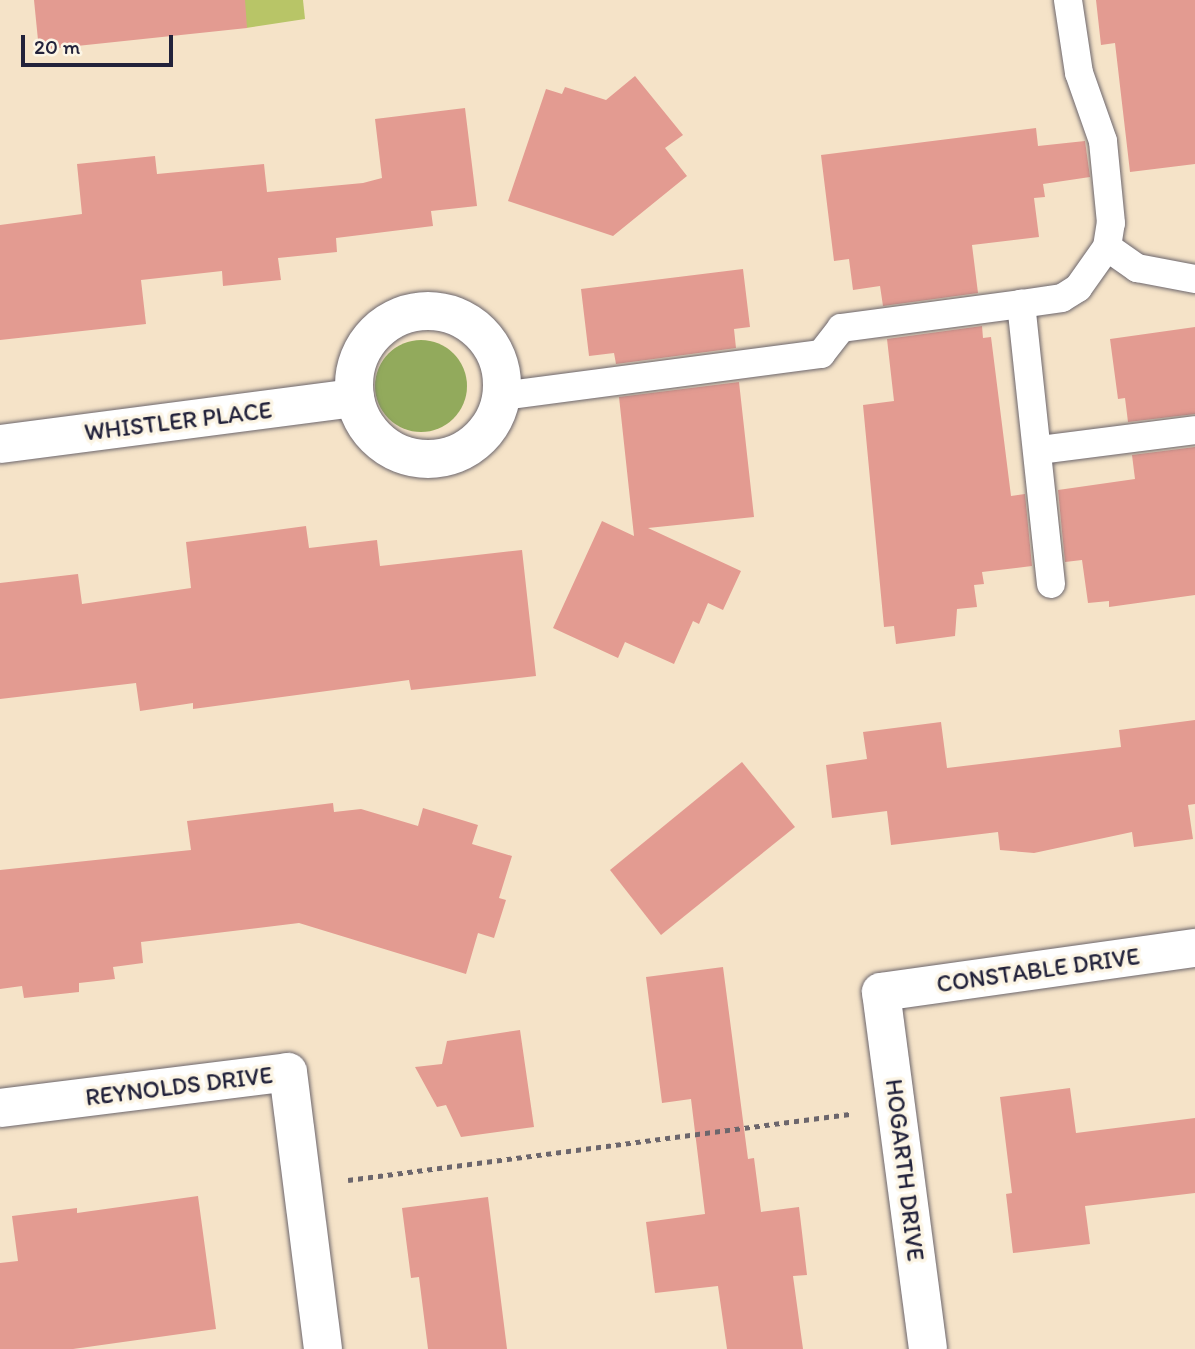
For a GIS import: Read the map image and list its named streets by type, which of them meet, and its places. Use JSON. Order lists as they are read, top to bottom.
{
  "streets": {
    "street": [
      "WHISTLER PLACE",
      "CONSTABLE DRIVE",
      "REYNOLDS DRIVE",
      "HOGARTH DRIVE"
    ]
  },
  "crossings": [
    ["CONSTABLE DRIVE", "HOGARTH DRIVE"]
  ],
  "scale_bar": "20 m"
}
